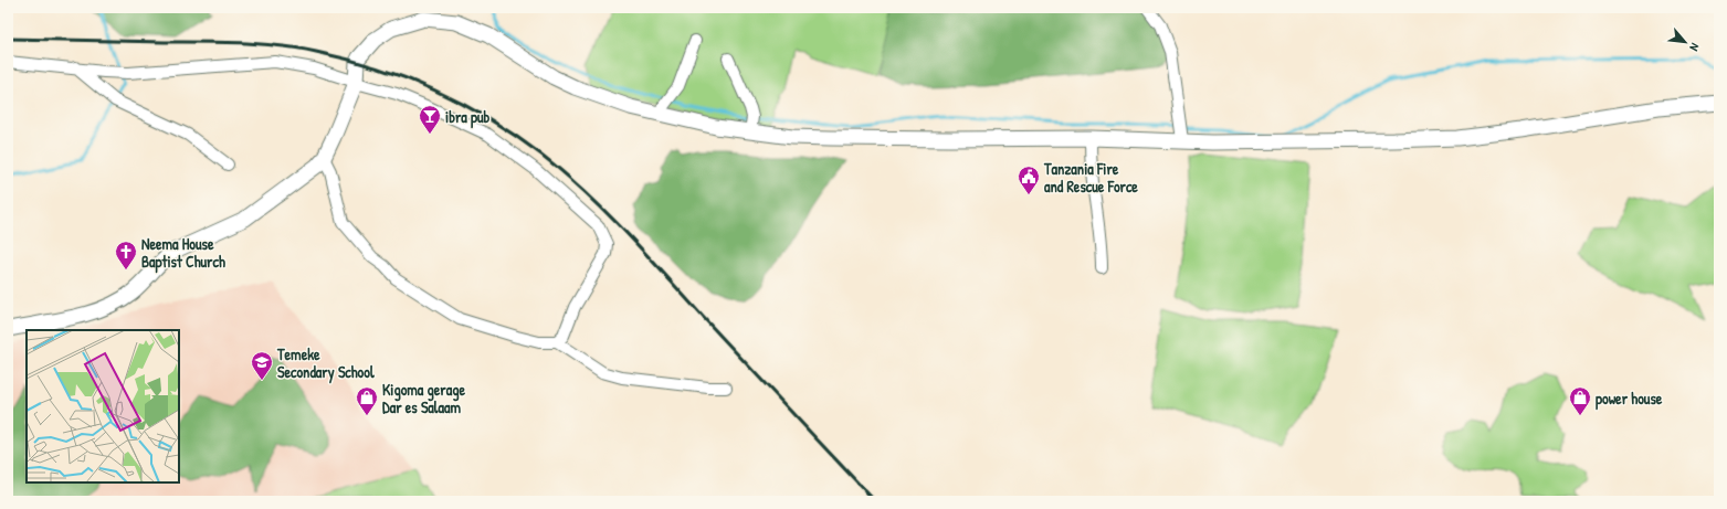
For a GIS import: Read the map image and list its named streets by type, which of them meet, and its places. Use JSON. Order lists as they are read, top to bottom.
{
  "places": {
    "bar": ["ibra pub"],
    "public building": ["Tanzania Fire and Rescue Force"],
    "church": ["Neema House Baptist Church"],
    "school or university": ["Temeke Secondary School"],
    "shop": ["Kigoma gerage Dar es Salaam", "power house"]
  },
  "north": "bottom right"
}
